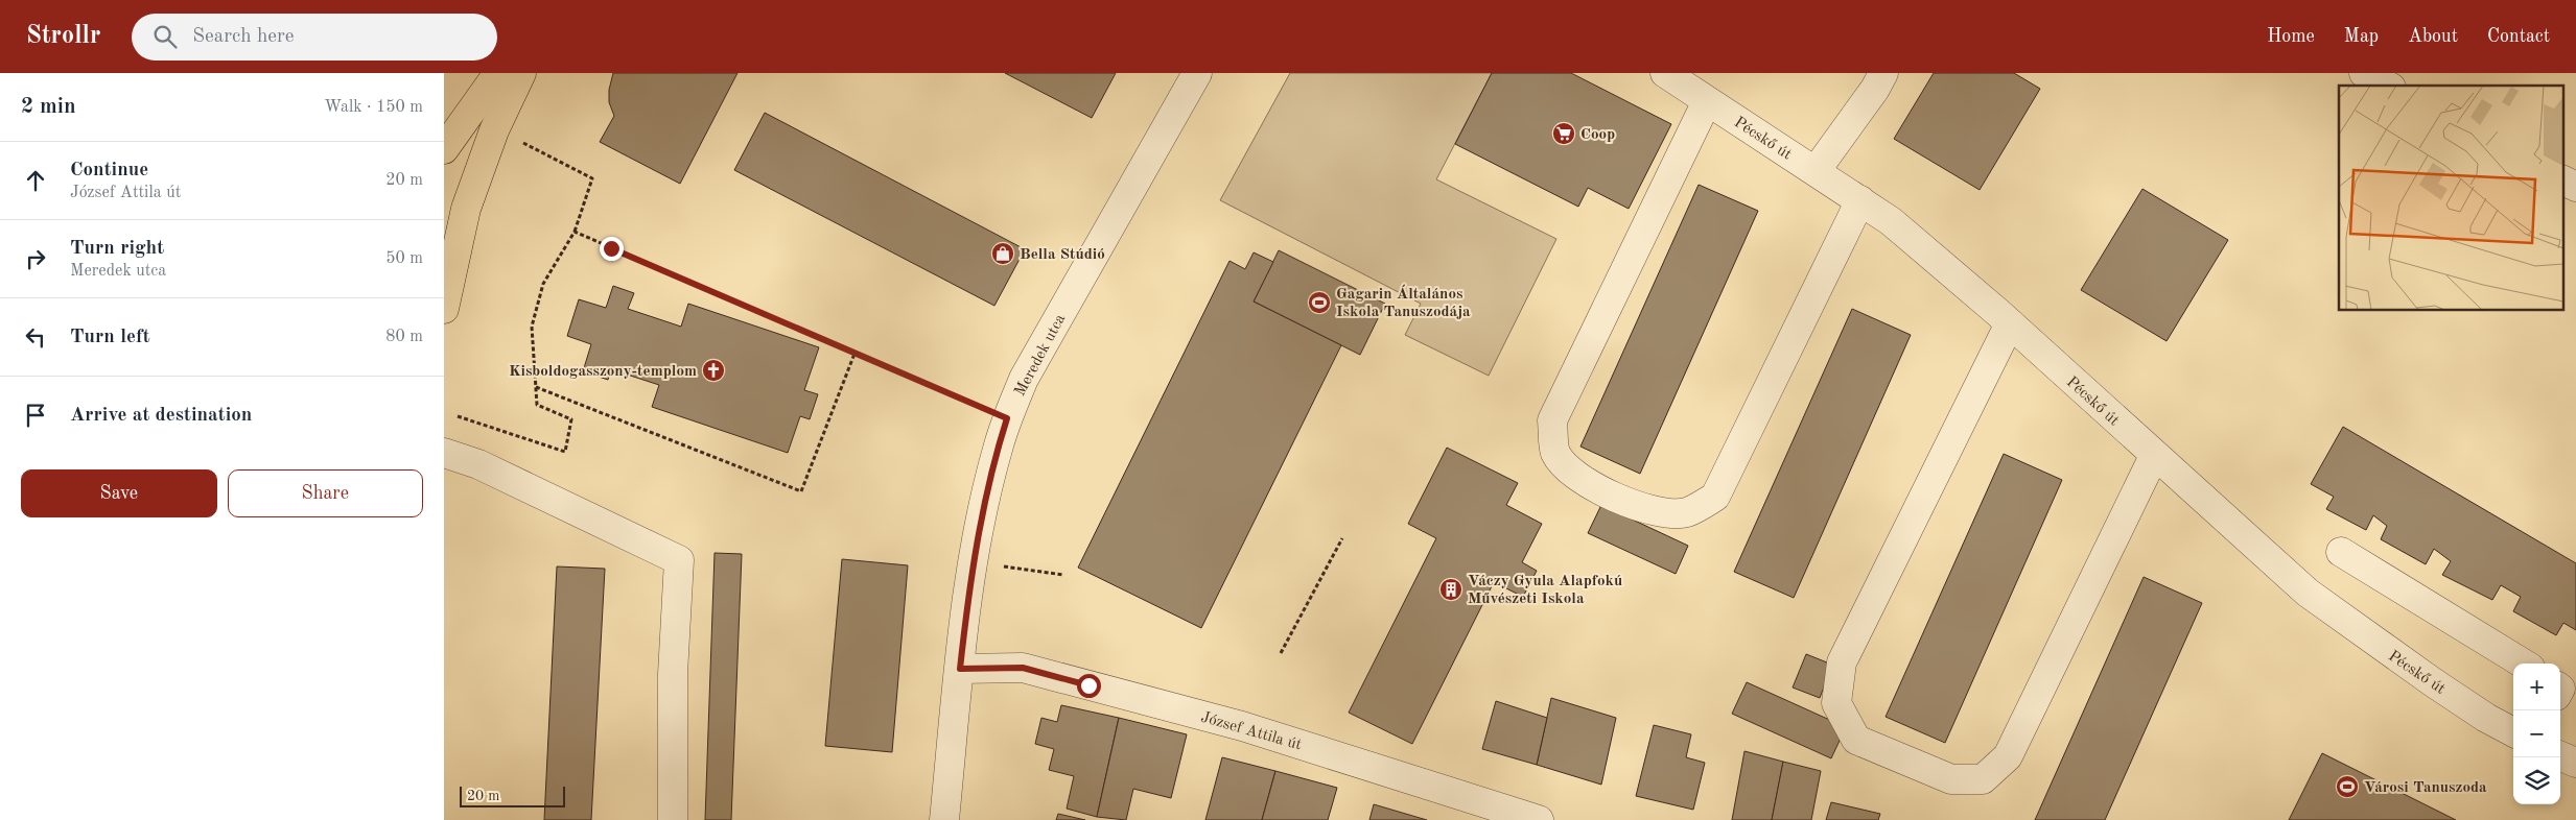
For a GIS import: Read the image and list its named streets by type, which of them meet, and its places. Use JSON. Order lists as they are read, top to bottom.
{
  "streets": {
    "street": ["Pécskő út", "Meredek utca", "József Attila út"]
  },
  "crossings": [
    ["Meredek utca", "József Attila út"]
  ],
  "places": {
    "supermarket": ["Coop"],
    "shop": ["Bella Stúdió"],
    "sports": ["Gagarin Általános Iskola Tanuszodája", "Városi Tanuszoda"],
    "church": ["Kisboldogasszony-templom"],
    "building": ["Váczy Gyula Alapfokú Művészeti Iskola"]
  },
  "scale_bar": "20 m",
  "page": {
    "header": "Strollr",
    "search": "Search here",
    "nav": [
      "Home",
      "Map",
      "About",
      "Contact"
    ],
    "heading": ["2 min", "Walk · 150 m"],
    "list": [
      ["Continue", "József Attila út", "20 m"],
      ["Turn right", "Meredek utca", "50 m"],
      ["Turn left", "80 m"],
      "Arrive at destination"
    ],
    "buttons": ["Save", "Share"],
    "map_buttons": ["+", "−"],
    "scale": "20 m"
  }
}
